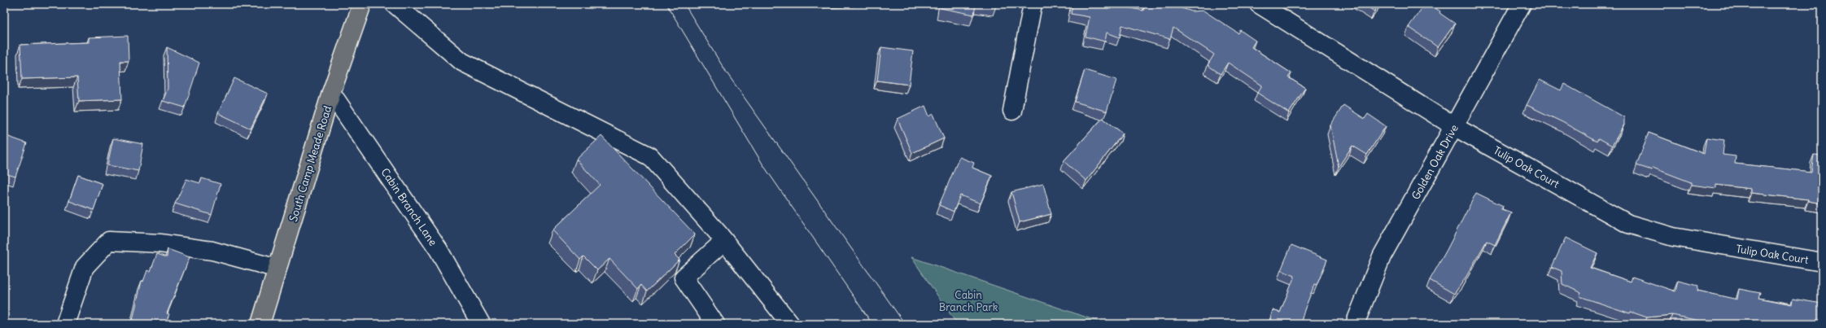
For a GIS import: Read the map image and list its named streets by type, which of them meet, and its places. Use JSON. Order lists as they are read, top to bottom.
{
  "streets": {
    "main road": ["South Camp Meade Road"],
    "street": ["Golden Oak Drive", "Tulip Oak Court", "Cabin Branch Lane"]
  },
  "crossings": [
    ["Golden Oak Drive", "Tulip Oak Court"],
    ["South Camp Meade Road", "Cabin Branch Lane"]
  ],
  "parks": ["Cabin Branch Park"]
}
